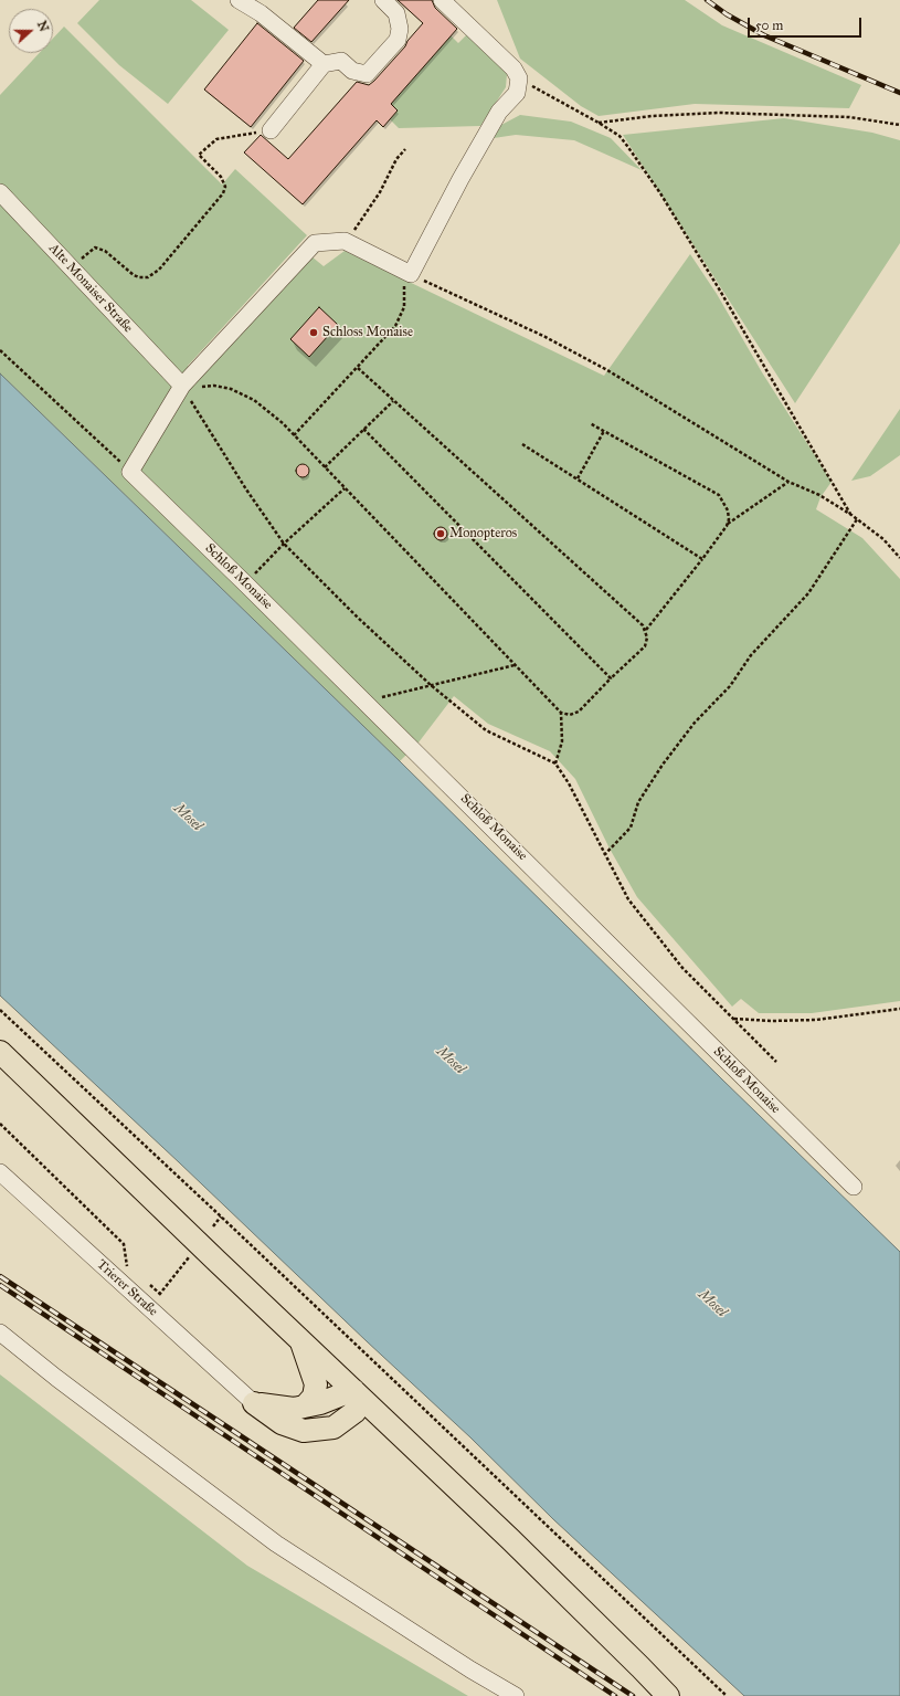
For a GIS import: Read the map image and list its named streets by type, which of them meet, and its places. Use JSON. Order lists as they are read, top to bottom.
{
  "streets": {
    "street": ["Alte Monaiser Straße", "Schloß Monaise", "Trierer Straße"]
  },
  "water": ["Mosel"],
  "places": ["Schloss Monaise", "Monopteros"],
  "scale_bar": "50 m",
  "north": "right"
}
